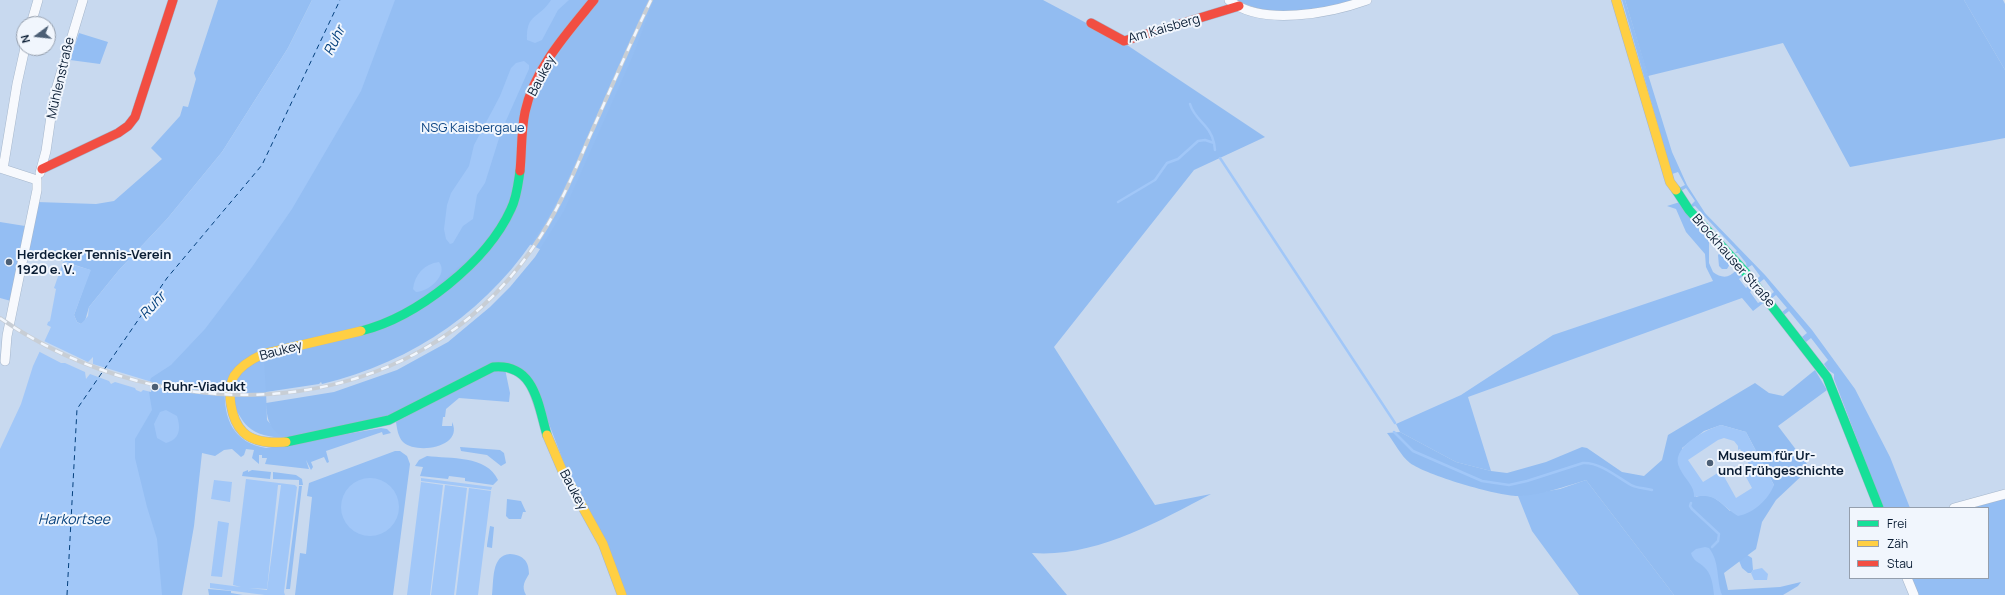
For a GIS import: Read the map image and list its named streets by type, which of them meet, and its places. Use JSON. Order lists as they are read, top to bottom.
{
  "streets": {
    "street": [
      "Am Kaisberg",
      "Baukey",
      "Mühlenstraße",
      "Brockhauser Straße"
    ]
  },
  "water": ["Ruhr", "Harkortsee"],
  "parks": ["NSG Kaisbergaue"],
  "places": ["Herdecker Tennis-Verein 1920 e. V.", "Ruhr-Viadukt", "Museum für Ur- und Frühgeschichte"],
  "legend": ["Frei", "Zäh", "Stau"],
  "north": "left"
}
